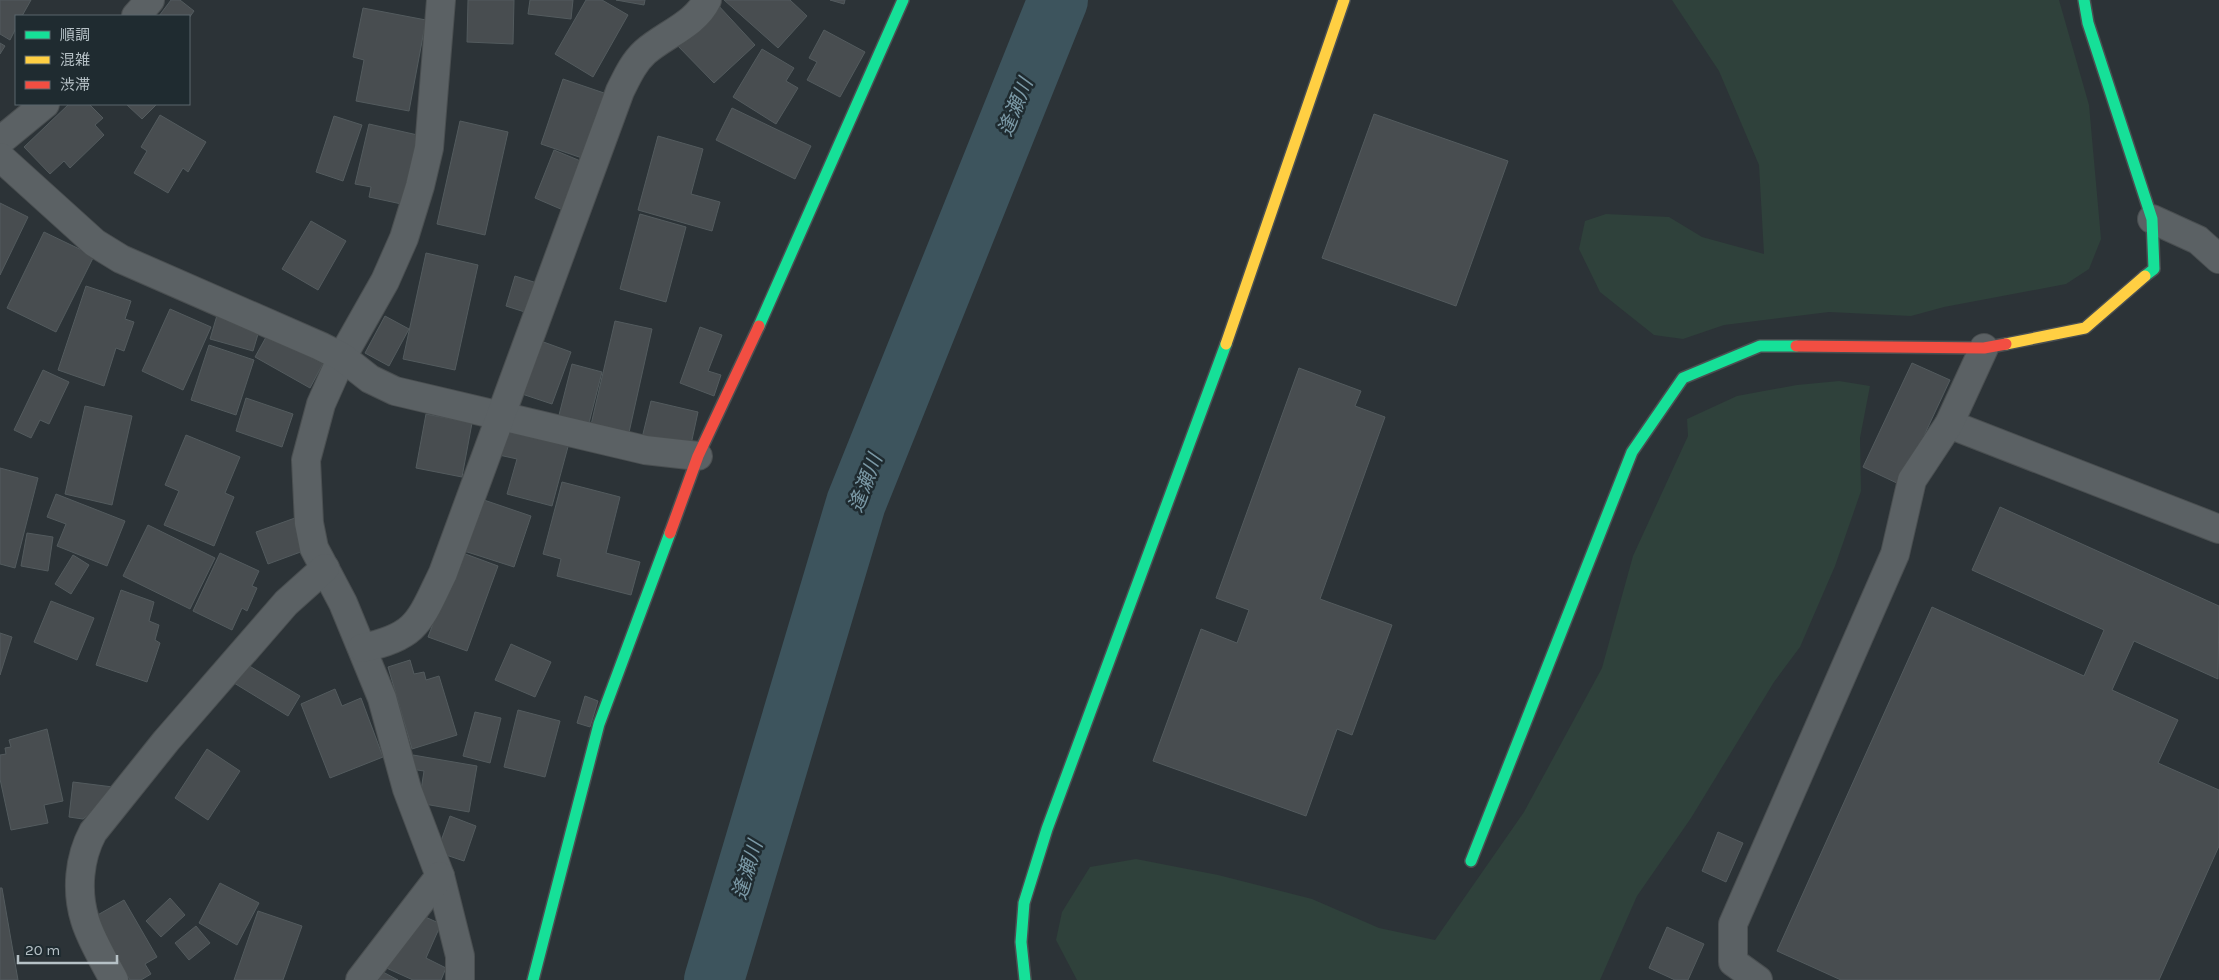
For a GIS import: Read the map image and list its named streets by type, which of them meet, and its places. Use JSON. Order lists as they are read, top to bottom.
{
  "water": ["逢瀬川"],
  "legend": ["順調", "混雑", "渋滞"],
  "scale_bar": "20 m"
}
